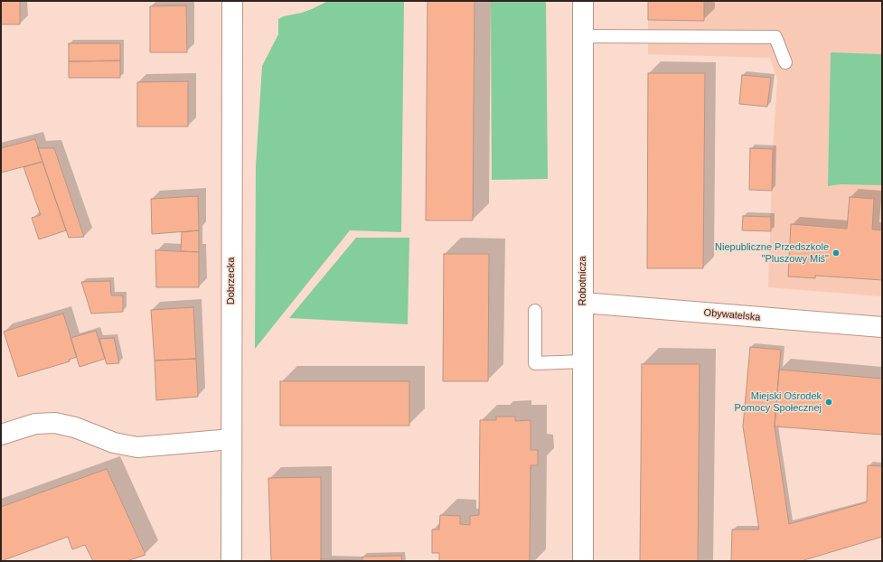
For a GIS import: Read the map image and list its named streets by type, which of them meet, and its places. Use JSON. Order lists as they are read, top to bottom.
{
  "streets": {
    "street": ["Dobrzecka", "Robotnicza", "Obywatelska"]
  },
  "crossings": [
    ["Robotnicza", "Obywatelska"]
  ],
  "places": ["Niepubliczne Przedszkole \"Pluszowy Miś\"", "Miejski Ośrodek Pomocy Społecznej"]
}
